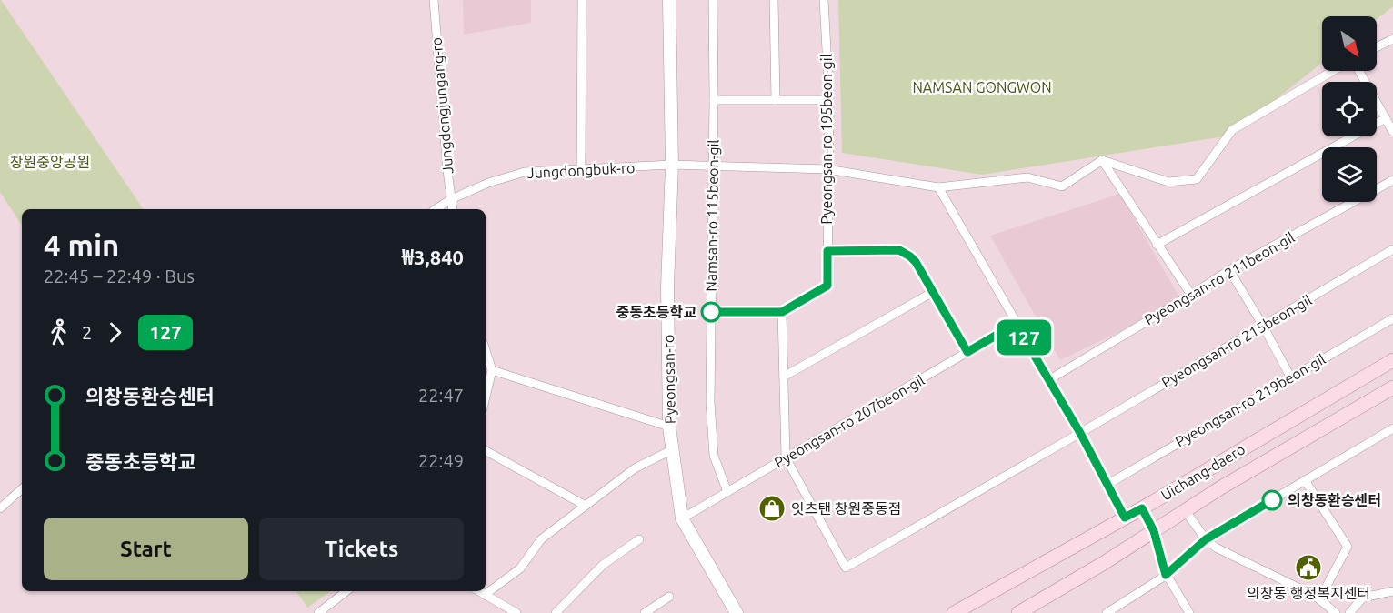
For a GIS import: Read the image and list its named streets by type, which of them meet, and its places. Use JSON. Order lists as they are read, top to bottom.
{
  "streets": {
    "main road": ["Pyeongsan-ro", "Uichang-daero"],
    "street": [
      "Jungdongjungang-ro",
      "Pyeongsan-ro 195beon-gil",
      "Jungdongbuk-ro",
      "Namsan-ro 115beon-gil",
      "Pyeongsan-ro 211beon-gil",
      "Pyeongsan-ro 215beon-gil",
      "Pyeongsan-ro 219beon-gil",
      "Pyeongsan-ro 207beon-gil"
    ]
  },
  "crossings": [
    ["Jungdongjungang-ro", "Jungdongbuk-ro"],
    ["Pyeongsan-ro 195beon-gil", "Jungdongbuk-ro"],
    ["Jungdongbuk-ro", "Namsan-ro 115beon-gil"],
    ["Jungdongbuk-ro", "Pyeongsan-ro"],
    ["Namsan-ro 115beon-gil", "Pyeongsan-ro 207beon-gil"],
    ["Pyeongsan-ro 215beon-gil", "Pyeongsan-ro 207beon-gil"],
    ["Pyeongsan-ro", "Pyeongsan-ro 207beon-gil"]
  ],
  "parks": ["NAMSAN GONGWON", "창원중앙공원"],
  "places": {
    "other": ["중동초등학교", "의창동환승센터"],
    "shop": ["잇츠탠 창원중동점"],
    "public building": ["의창동 행정복지센터"]
  },
  "lines": ["bus line 127"],
  "north": "bottom right",
  "page": {
    "on_map": "127",
    "heading": ["4 min", "22:45 – 22:49 · Bus", "₩3,840"],
    "legs": ["2", "127"],
    "list": [
      {
        "name": "의창동환승센터",
        "value": "22:47"
      },
      {
        "name": "중동초등학교",
        "value": "22:49"
      }
    ],
    "buttons": ["Start", "Tickets"]
  }
}
